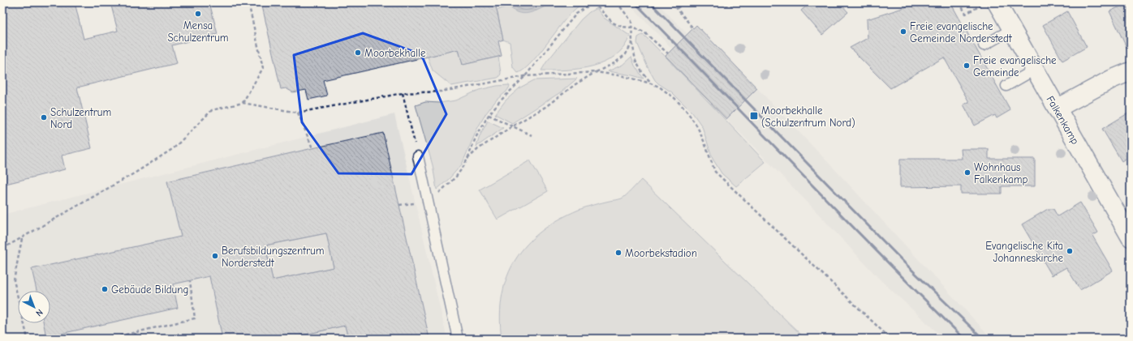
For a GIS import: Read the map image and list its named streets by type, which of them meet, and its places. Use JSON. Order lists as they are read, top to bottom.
{
  "streets": {
    "street": ["Falkenkamp"]
  },
  "places": {
    "other": [
      "Mensa Schulzentrum",
      "Freie evangelische Gemeinde Norderstedt",
      "Moorbekhalle",
      "Freie evangelische Gemeinde",
      "Schulzentrum Nord",
      "Wohnhaus Falkenkamp",
      "Evangelische Kita Johanneskirche",
      "Moorbekstadion",
      "Berufsbildungszentrum Norderstedt",
      "Gebäude Bildung"
    ],
    "transit": ["Moorbekhalle (Schulzentrum Nord)"]
  },
  "north": "bottom right"
}
